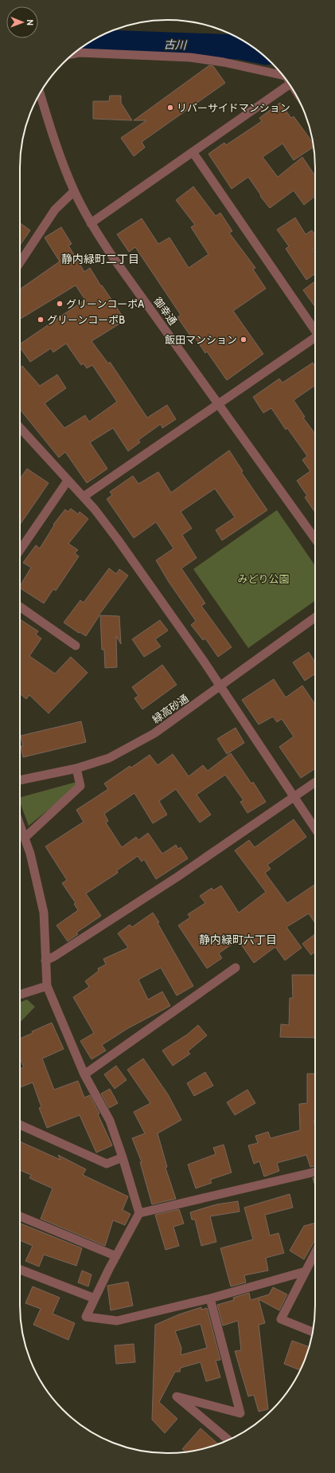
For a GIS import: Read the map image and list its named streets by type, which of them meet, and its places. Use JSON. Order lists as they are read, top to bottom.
{
  "streets": {
    "street": ["御幸通", "緑高砂通"]
  },
  "districts": ["静内緑町二丁目", "静内緑町六丁目"],
  "water": ["古川"],
  "parks": ["みどり公園"],
  "places": [
    "リバーサイドマンション",
    "グリーンコーポA",
    "グリーンコーポB",
    "飯田マンション"
  ],
  "north": "right"
}
